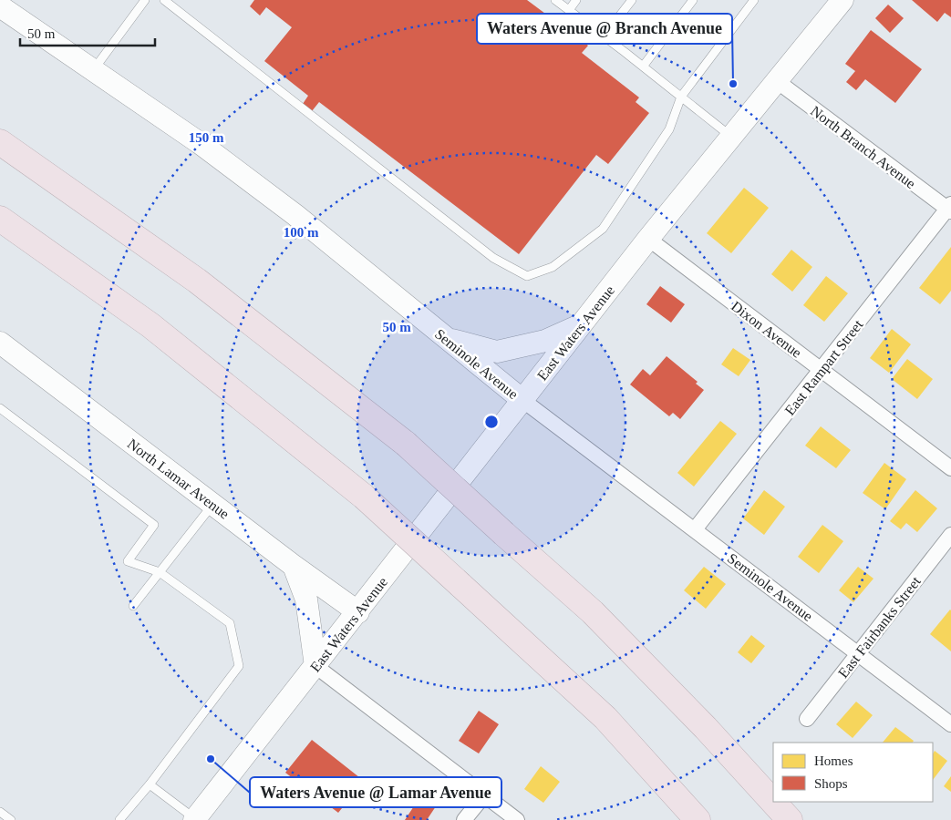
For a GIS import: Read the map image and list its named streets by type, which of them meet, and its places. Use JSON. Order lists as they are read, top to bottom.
{
  "streets": {
    "main road": ["East Waters Avenue", "Seminole Avenue", "North Lamar Avenue"],
    "street": [
      "North Branch Avenue",
      "Dixon Avenue",
      "East Rampart Street",
      "East Fairbanks Street"
    ]
  },
  "crossings": [
    ["North Branch Avenue", "East Waters Avenue"],
    ["North Branch Avenue", "East Rampart Street"],
    ["Dixon Avenue", "East Waters Avenue"],
    ["Dixon Avenue", "East Rampart Street"],
    ["East Waters Avenue", "Seminole Avenue"],
    ["East Waters Avenue", "North Lamar Avenue"],
    ["Seminole Avenue", "East Rampart Street"],
    ["Seminole Avenue", "East Fairbanks Street"]
  ],
  "places": ["Waters Avenue @ Branch Avenue", "Waters Avenue @ Lamar Avenue"],
  "legend": ["Homes", "Shops"],
  "scale_bar": "50 m",
  "rings": ["150 m", "100 m", "50 m"]
}
